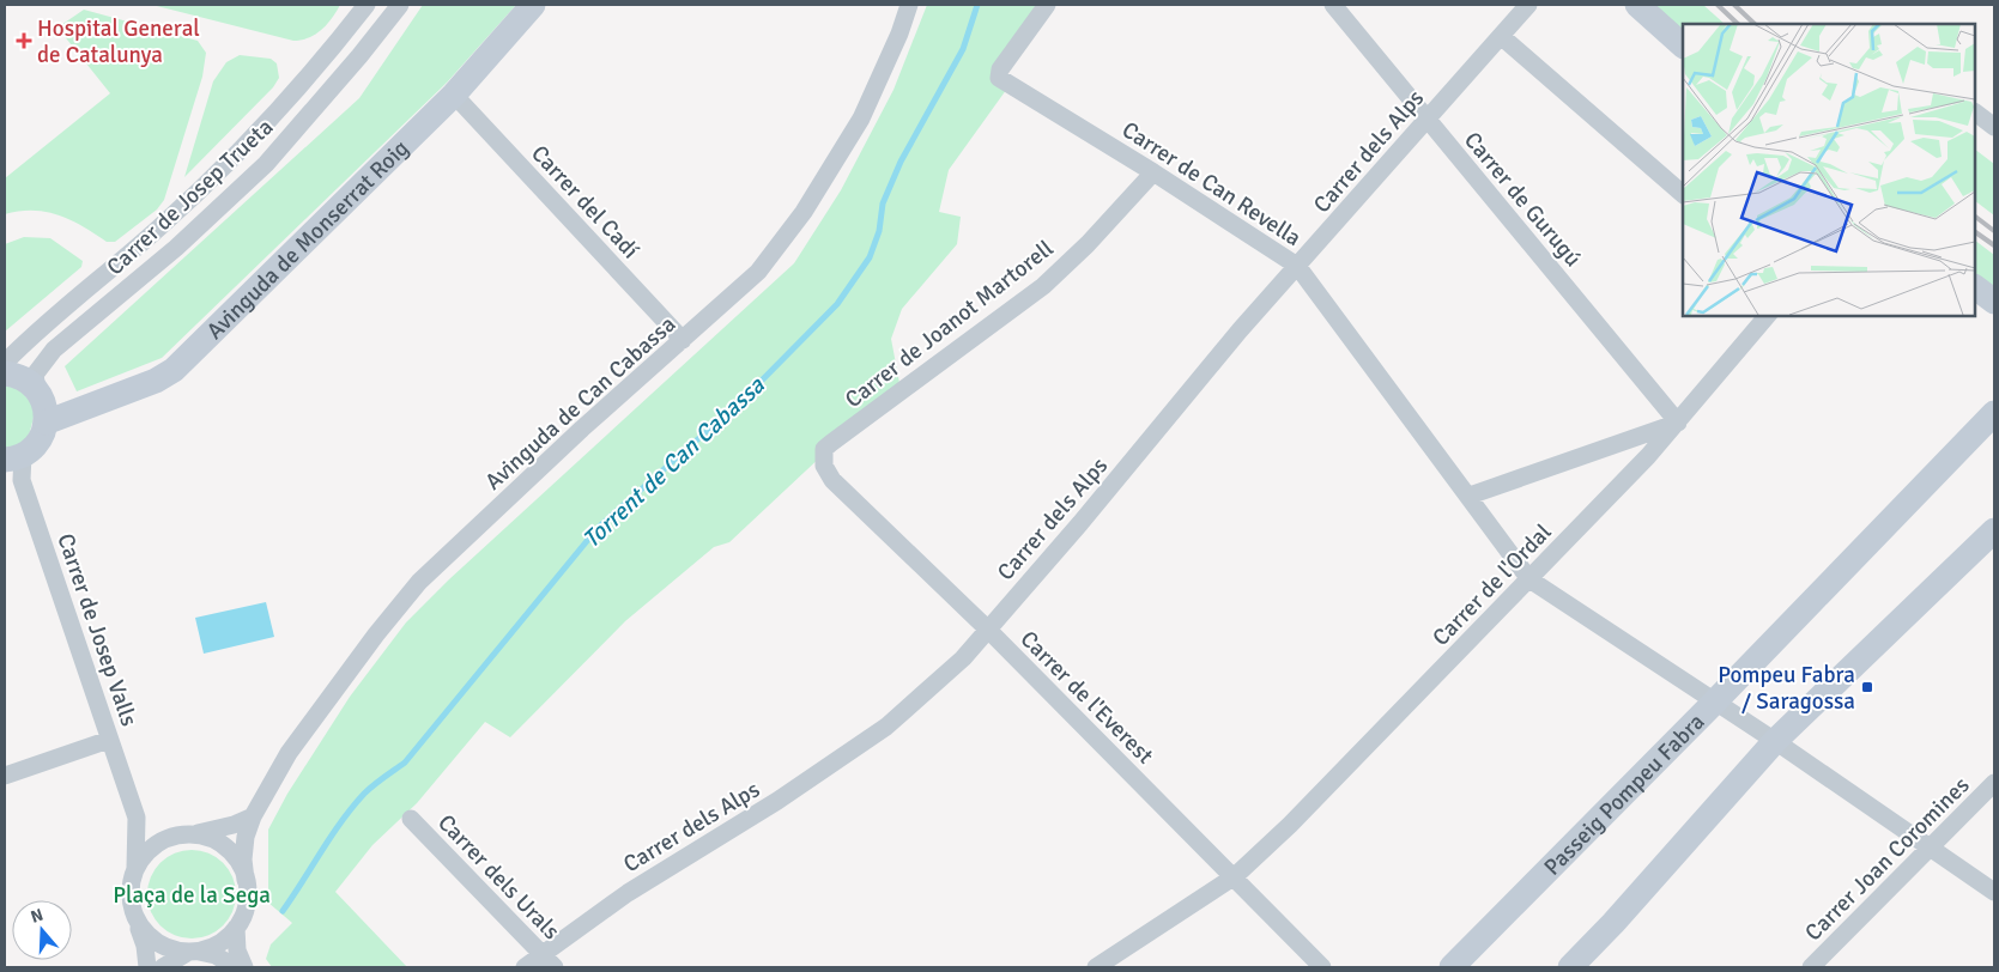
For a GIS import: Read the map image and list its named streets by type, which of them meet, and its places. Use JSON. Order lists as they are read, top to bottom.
{
  "streets": {
    "street": [
      "Carrer dels Alps",
      "Carrer de Can Revella",
      "Carrer de Josep Trueta",
      "Carrer de Gurugú",
      "Carrer del Cadí",
      "Avinguda de Monserrat Roig",
      "Carrer de Joanot Martorell",
      "Avinguda de Can Cabassa",
      "Carrer de l'Ordal",
      "Carrer de Josep Valls",
      "Carrer de l'Everest",
      "Passeig Pompeu Fabra",
      "Carrer Joan Coromines",
      "Carrer dels Urals"
    ]
  },
  "crossings": [
    ["Carrer dels Alps", "Carrer de Can Revella"],
    ["Carrer dels Alps", "Carrer de Gurugú"],
    ["Carrer dels Alps", "Carrer de l'Everest"],
    ["Carrer dels Alps", "Carrer dels Urals"],
    ["Carrer de Can Revella", "Carrer de Joanot Martorell"],
    ["Carrer de Can Revella", "Carrer de l'Ordal"],
    ["Carrer de Gurugú", "Carrer de l'Ordal"],
    ["Carrer del Cadí", "Avinguda de Monserrat Roig"],
    ["Carrer del Cadí", "Avinguda de Can Cabassa"],
    ["Carrer de Joanot Martorell", "Carrer de l'Everest"],
    ["Avinguda de Can Cabassa", "Carrer de Josep Valls"],
    ["Carrer de l'Ordal", "Carrer de l'Everest"]
  ],
  "water": ["Torrent de Can Cabassa"],
  "parks": ["Plaça de la Sega"],
  "places": {
    "health": ["Hospital General de Catalunya"],
    "transit": ["Pompeu Fabra / Saragossa"]
  },
  "north": "top"
}
